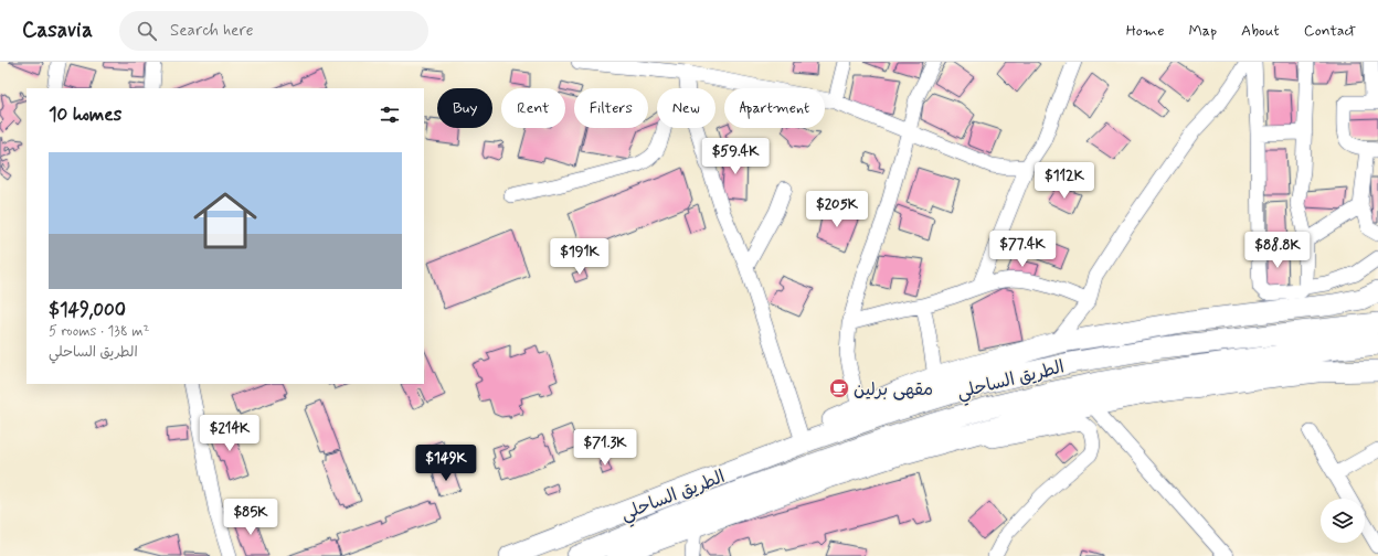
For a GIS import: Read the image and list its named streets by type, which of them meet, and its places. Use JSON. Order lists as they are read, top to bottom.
{
  "streets": {
    "highway": ["الطريق الساحلي"]
  },
  "places": {
    "cafe": ["مقهى برلين"]
  },
  "page": {
    "header": "Casavia",
    "search": "Search here",
    "nav": [
      "Home",
      "Map",
      "About",
      "Contact"
    ],
    "chip": [
      "Buy",
      "Rent",
      "Filters",
      "New",
      "Apartment"
    ],
    "heading": "10 homes",
    "price": [
      "$59.4K",
      "$112K",
      "$205K",
      "$77.4K",
      "$88.8K",
      "$191K",
      "$214K",
      "$71.3K",
      "$149K",
      "$85K"
    ],
    "list": [
      {
        "name": "$149,000",
        "note": "5 rooms · 138 m² · الطريق الساحلي"
      }
    ]
  }
}
